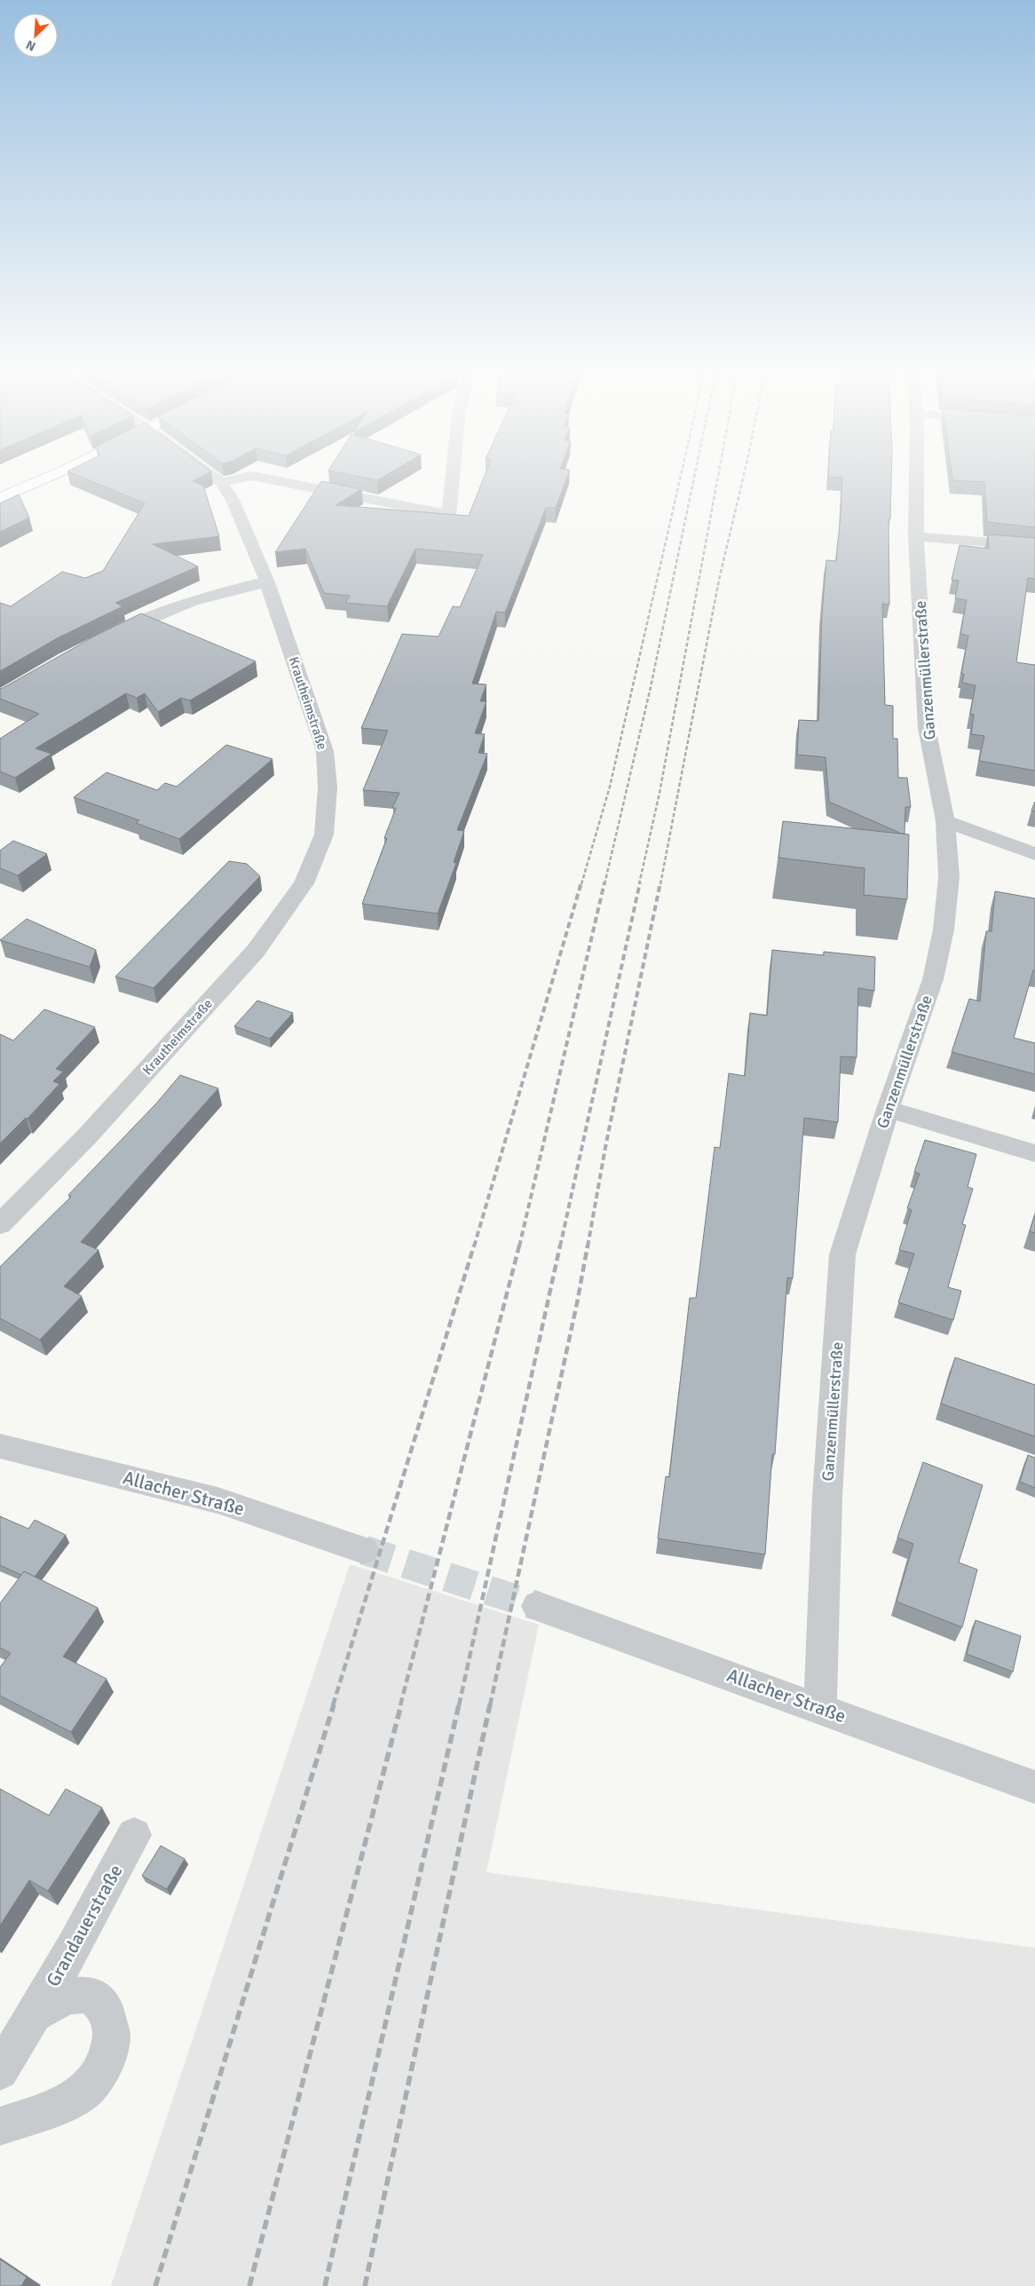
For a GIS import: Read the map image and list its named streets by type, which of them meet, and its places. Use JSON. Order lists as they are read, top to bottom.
{
  "streets": {
    "street": [
      "Ganzenmüllerstraße",
      "Krautheimstraße",
      "Allacher Straße",
      "Grandauerstraße"
    ]
  },
  "crossings": [
    ["Ganzenmüllerstraße", "Allacher Straße"]
  ],
  "north": "bottom left"
}
